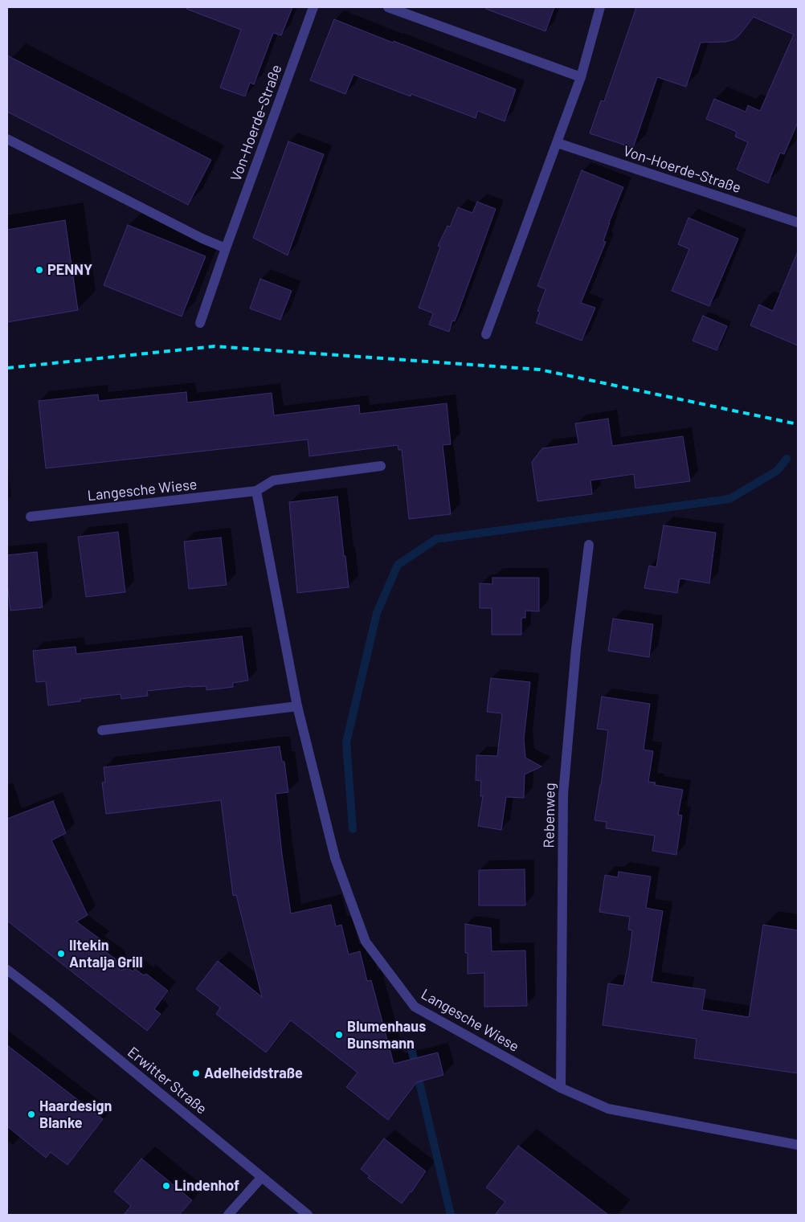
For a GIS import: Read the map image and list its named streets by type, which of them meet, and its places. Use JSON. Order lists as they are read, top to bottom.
{
  "streets": {
    "street": [
      "Von-Hoerde-Straße",
      "Langesche Wiese",
      "Rebenweg",
      "Erwitter Straße"
    ]
  },
  "crossings": [
    ["Langesche Wiese", "Rebenweg"]
  ],
  "places": [
    "PENNY",
    "Iltekin Antalja Grill",
    "Blumenhaus Bunsmann",
    "Adelheidstraße",
    "Haardesign Blanke",
    "Lindenhof"
  ]
}
